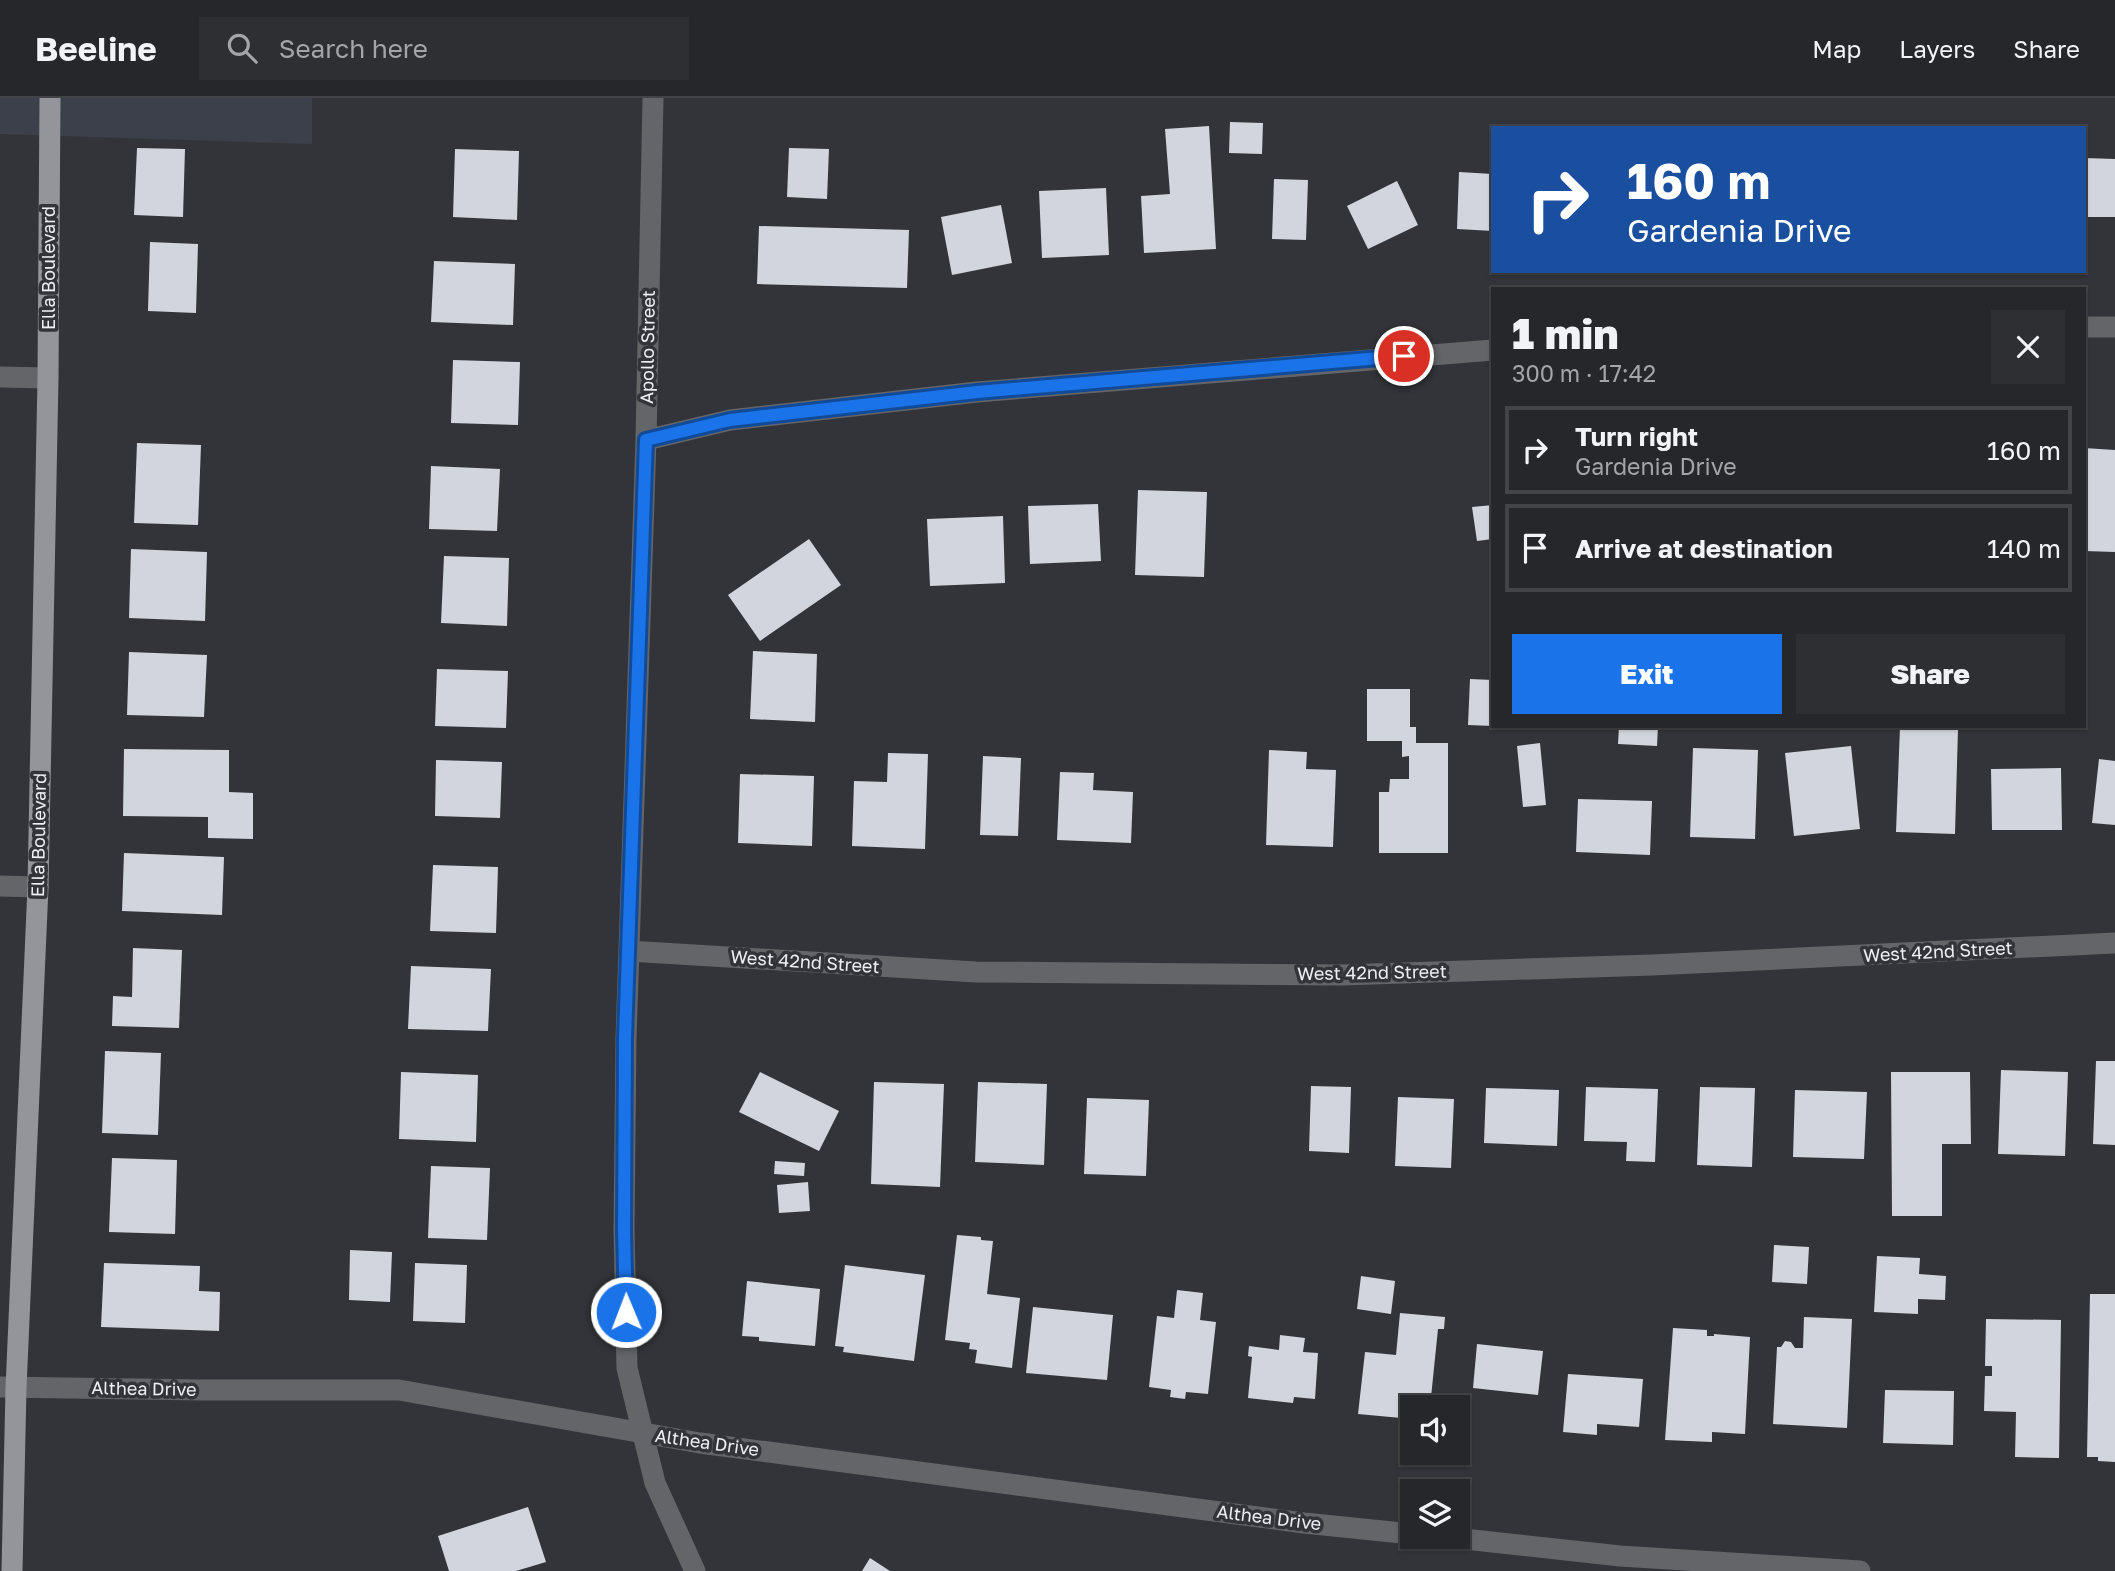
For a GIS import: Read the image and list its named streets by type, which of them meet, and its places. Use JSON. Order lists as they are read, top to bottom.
{
  "streets": {
    "main road": ["Ella Boulevard"],
    "street": ["Apollo Street", "West 42nd Street", "Althea Drive"]
  },
  "crossings": [
    ["Ella Boulevard", "Althea Drive"],
    ["Apollo Street", "West 42nd Street"],
    ["Apollo Street", "Althea Drive"]
  ],
  "page": {
    "header": "Beeline",
    "search": "Search here",
    "nav": ["Map", "Layers", "Share"],
    "turn": ["160 m", "Gardenia Drive"],
    "heading": ["1 min", "300 m · 17:42"],
    "list": [
      {
        "name": "Turn right",
        "note": "Gardenia Drive",
        "value": "160 m"
      },
      {
        "name": "Arrive at destination",
        "value": "140 m"
      }
    ],
    "buttons": ["Exit", "Share"]
  }
}
